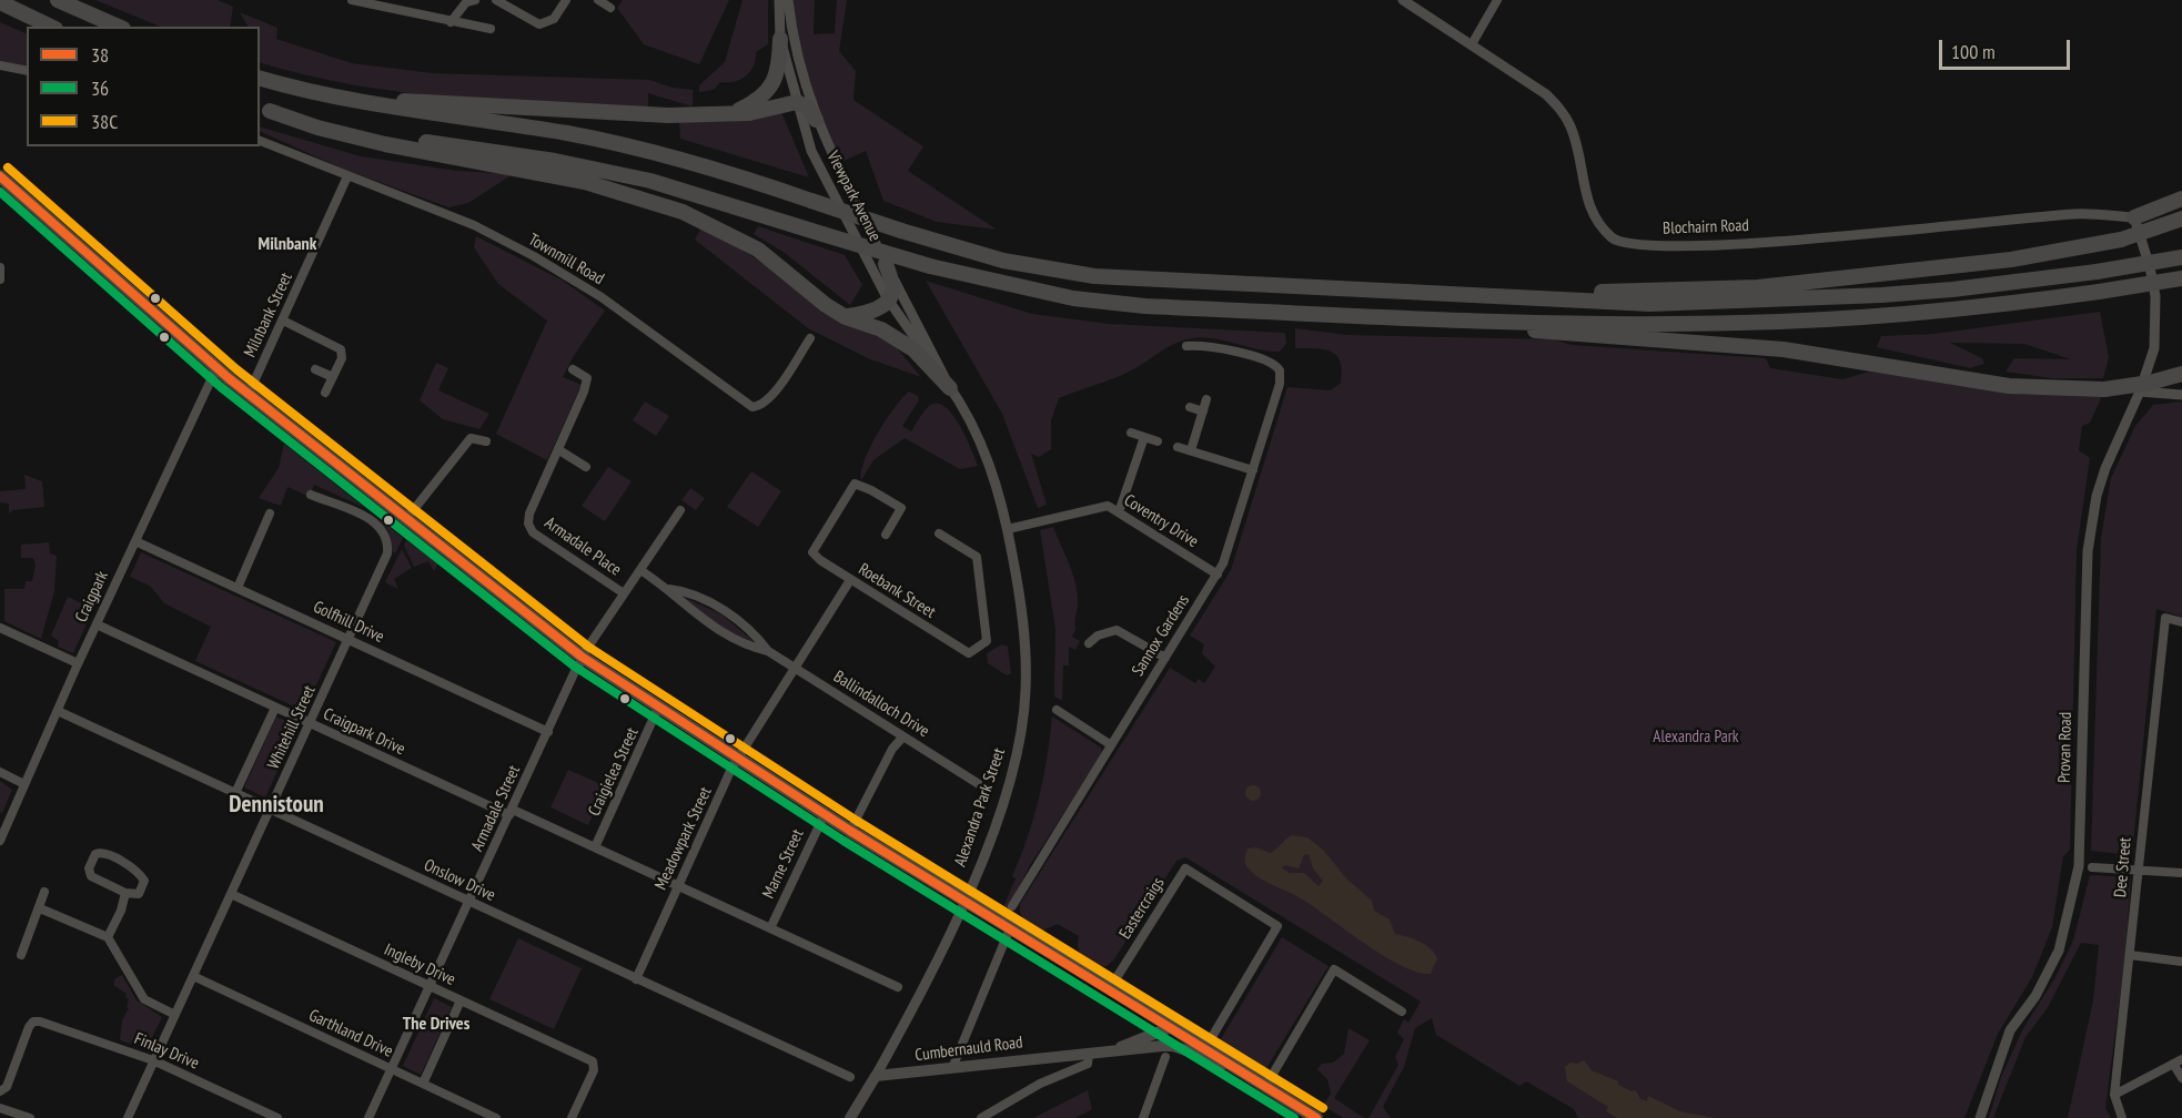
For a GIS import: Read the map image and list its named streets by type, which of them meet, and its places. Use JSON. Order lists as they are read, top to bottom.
{
  "streets": {
    "main road": ["Cumbernauld Road"],
    "street": [
      "Viewpark Avenue",
      "Blochairn Road",
      "Townmill Road",
      "Milnbank Street",
      "Coventry Drive",
      "Armadale Place",
      "Roebank Street",
      "Craigpark",
      "Golfhill Drive",
      "Sannox Gardens",
      "Ballindalloch Drive",
      "Whitehill Street",
      "Craigpark Drive",
      "Provan Road",
      "Craigielea Street",
      "Alexandra Park Street",
      "Armadale Street",
      "Meadowpark Street",
      "Marne Street",
      "Dee Street",
      "Onslow Drive",
      "Eastercraigs",
      "Ingleby Drive",
      "Garthland Drive",
      "Finlay Drive"
    ]
  },
  "crossings": [
    ["Viewpark Avenue", "Coventry Drive"],
    ["Viewpark Avenue", "Alexandra Park Street"],
    ["Blochairn Road", "Provan Road"],
    ["Townmill Road", "Milnbank Street"],
    ["Coventry Drive", "Sannox Gardens"],
    ["Coventry Drive", "Alexandra Park Street"],
    ["Armadale Place", "Armadale Street"],
    ["Roebank Street", "Meadowpark Street"],
    ["Craigpark", "Golfhill Drive"],
    ["Craigpark", "Craigpark Drive"],
    ["Craigpark", "Onslow Drive"],
    ["Golfhill Drive", "Whitehill Street"],
    ["Golfhill Drive", "Armadale Street"],
    ["Ballindalloch Drive", "Armadale Street"],
    ["Ballindalloch Drive", "Meadowpark Street"],
    ["Whitehill Street", "Craigpark Drive"],
    ["Whitehill Street", "Onslow Drive"],
    ["Whitehill Street", "Ingleby Drive"],
    ["Whitehill Street", "Garthland Drive"],
    ["Whitehill Street", "Finlay Drive"],
    ["Craigpark Drive", "Craigielea Street"],
    ["Craigpark Drive", "Armadale Street"],
    ["Craigpark Drive", "Meadowpark Street"],
    ["Craigpark Drive", "Marne Street"],
    ["Alexandra Park Street", "Cumbernauld Road"],
    ["Armadale Street", "Onslow Drive"],
    ["Armadale Street", "Ingleby Drive"],
    ["Armadale Street", "Garthland Drive"],
    ["Meadowpark Street", "Onslow Drive"],
    ["Eastercraigs", "Cumbernauld Road"]
  ],
  "districts": ["Milnbank", "Dennistoun", "The Drives"],
  "parks": ["Alexandra Park"],
  "lines": ["transit line 38C", "transit line 38", "transit line 36"],
  "legend": ["38", "36", "38C"],
  "scale_bar": "100 m"
}
